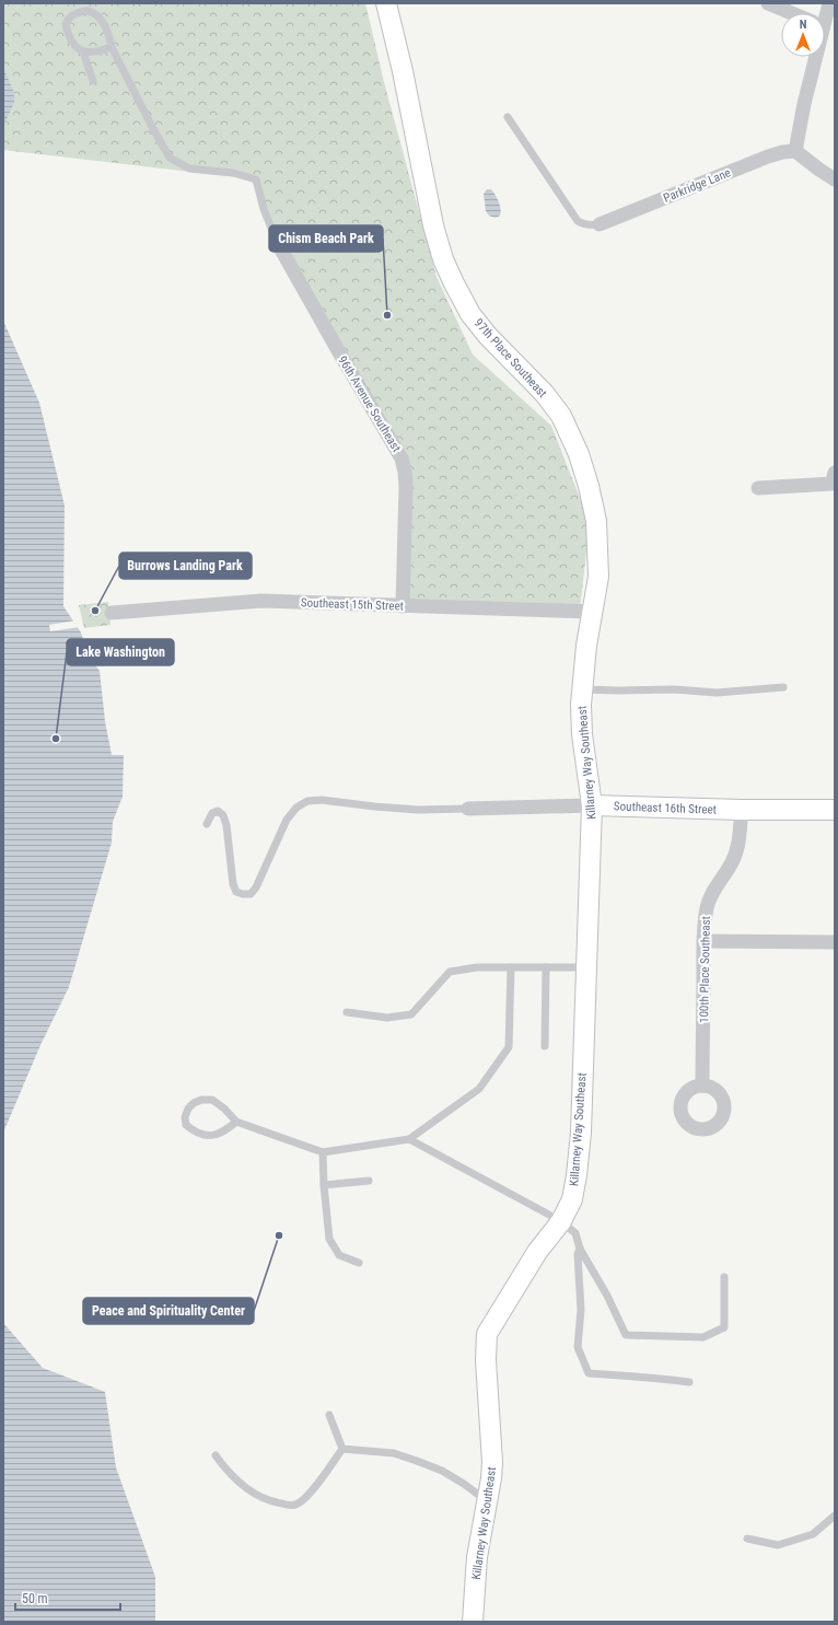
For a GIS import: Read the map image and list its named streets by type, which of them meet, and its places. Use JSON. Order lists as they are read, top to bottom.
{
  "streets": {
    "street": [
      "Parkridge Lane",
      "97th Place Southeast",
      "96th Avenue Southeast",
      "Southeast 15th Street",
      "Killarney Way Southeast",
      "Southeast 16th Street",
      "100th Place Southeast"
    ]
  },
  "crossings": [
    ["97th Place Southeast", "Southeast 15th Street"],
    ["97th Place Southeast", "Killarney Way Southeast"],
    ["96th Avenue Southeast", "Southeast 15th Street"],
    ["Southeast 15th Street", "Killarney Way Southeast"],
    ["Killarney Way Southeast", "Southeast 16th Street"],
    ["Southeast 16th Street", "100th Place Southeast"]
  ],
  "places": [
    "Chism Beach Park",
    "Burrows Landing Park",
    "Lake Washington",
    "Peace and Spirituality Center"
  ],
  "scale_bar": "50 m",
  "north": "top"
}
